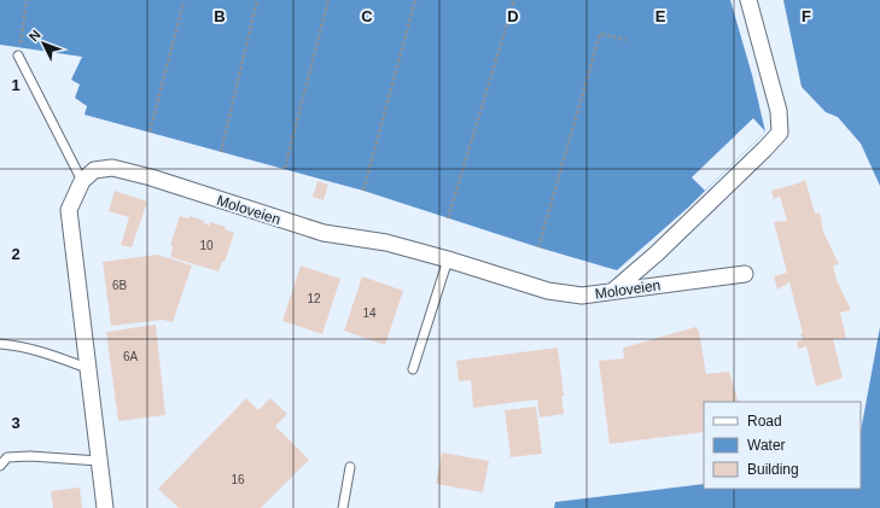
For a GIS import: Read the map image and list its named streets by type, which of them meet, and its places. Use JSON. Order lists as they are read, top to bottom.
{
  "streets": {
    "street": ["Moloveien"]
  },
  "house_numbers": [
    "10",
    "6B",
    "12",
    "14",
    "6A",
    "16"
  ],
  "legend": ["Road", "Water", "Building"],
  "north": "top left",
  "grid": {
    "columns": [
      "B",
      "C",
      "D",
      "E",
      "F"
    ],
    "rows": ["1", "2", "3"]
  }
}
